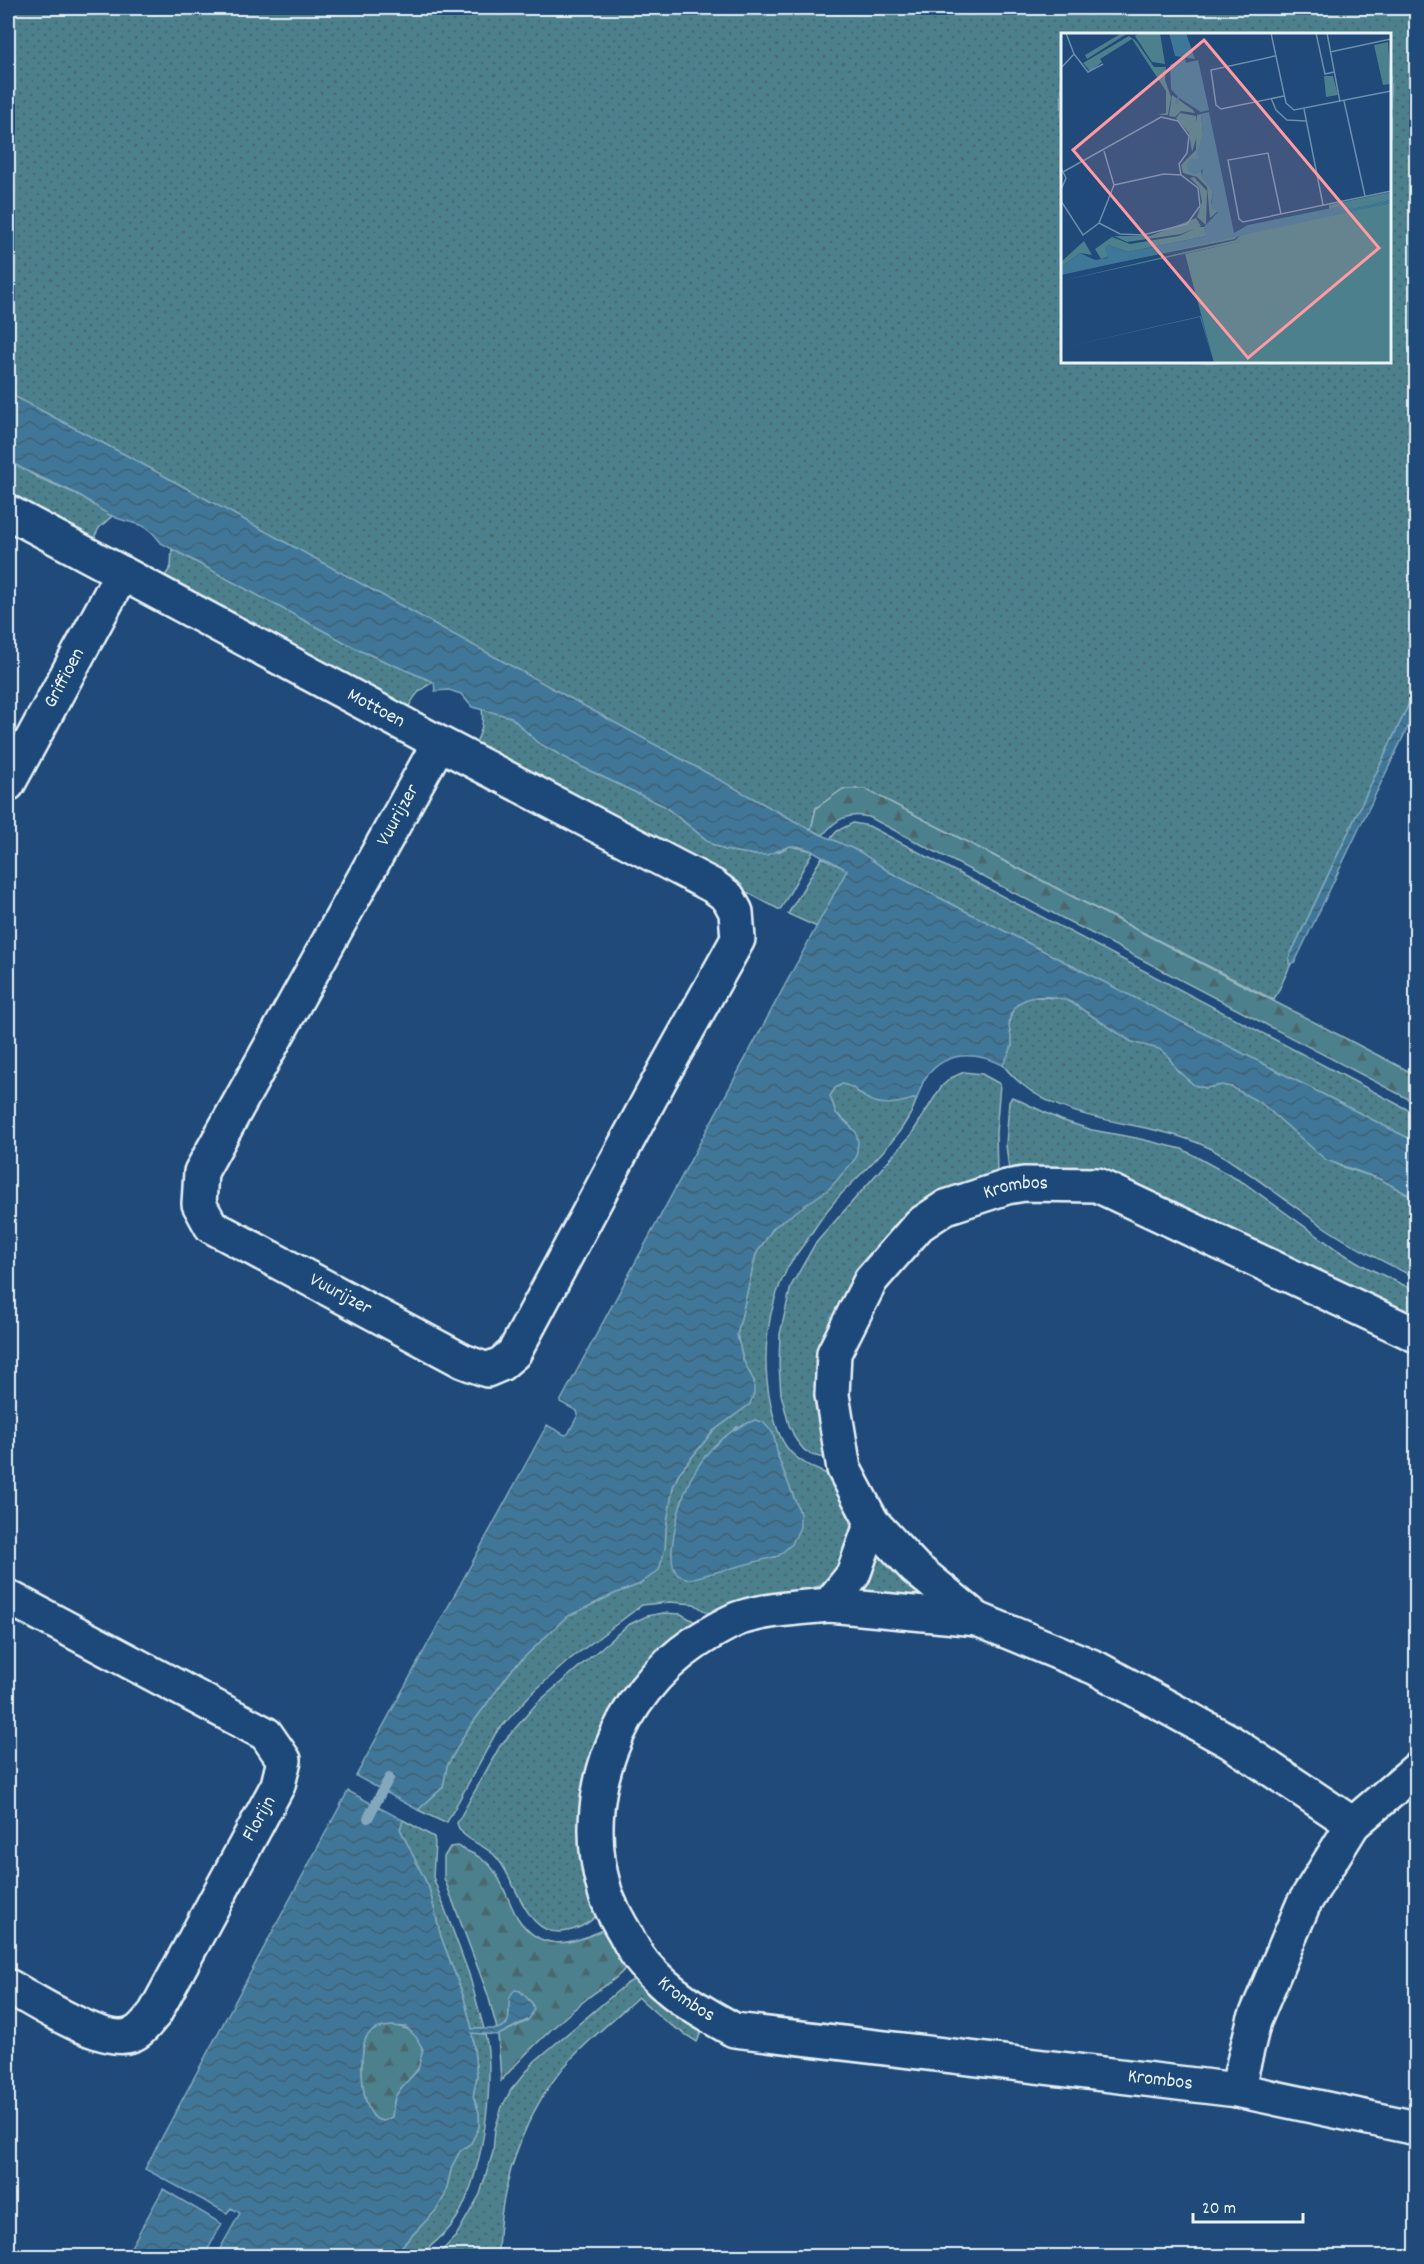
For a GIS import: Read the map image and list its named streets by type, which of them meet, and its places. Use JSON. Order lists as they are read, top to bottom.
{
  "streets": {
    "street": [
      "Griffioen",
      "Mottoen",
      "Vuurijzer",
      "Krombos",
      "Florijn"
    ]
  },
  "crossings": [
    ["Griffioen", "Mottoen"],
    ["Mottoen", "Vuurijzer"]
  ],
  "scale_bar": "20 m"
}
